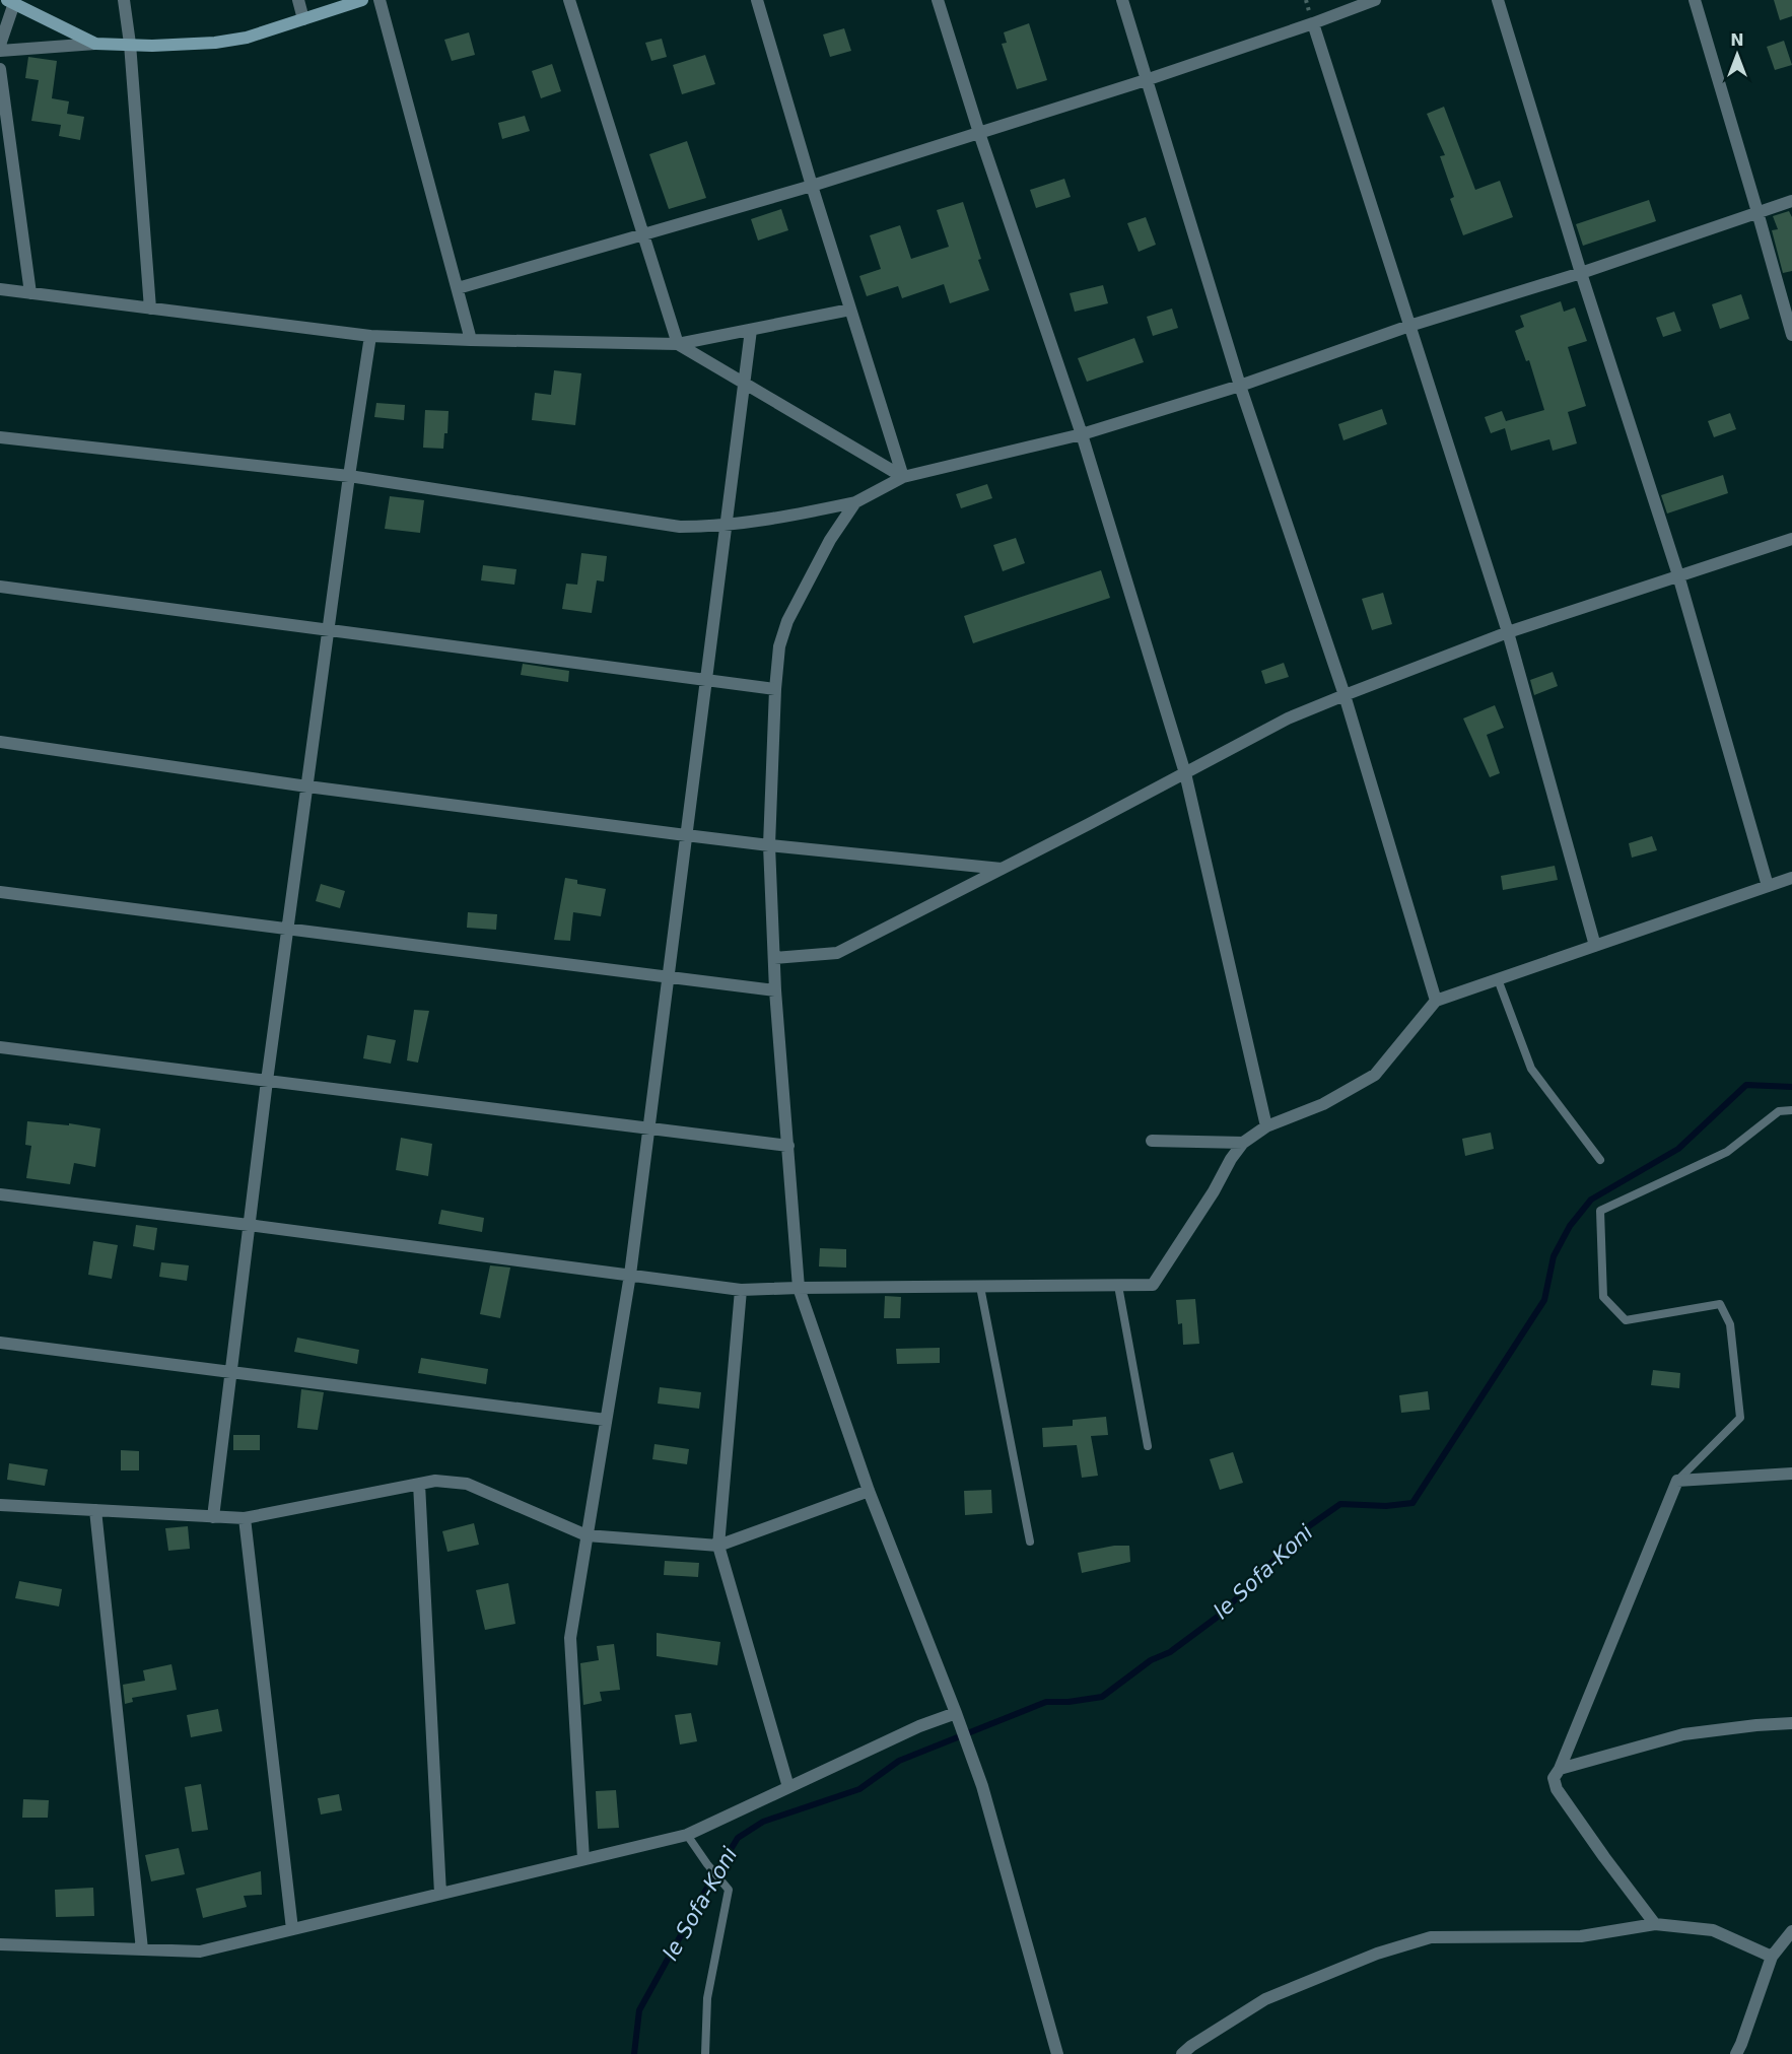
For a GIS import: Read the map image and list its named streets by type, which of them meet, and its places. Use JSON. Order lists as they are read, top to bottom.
{
  "water": ["le Sofa-Koni"],
  "north": "top"
}
